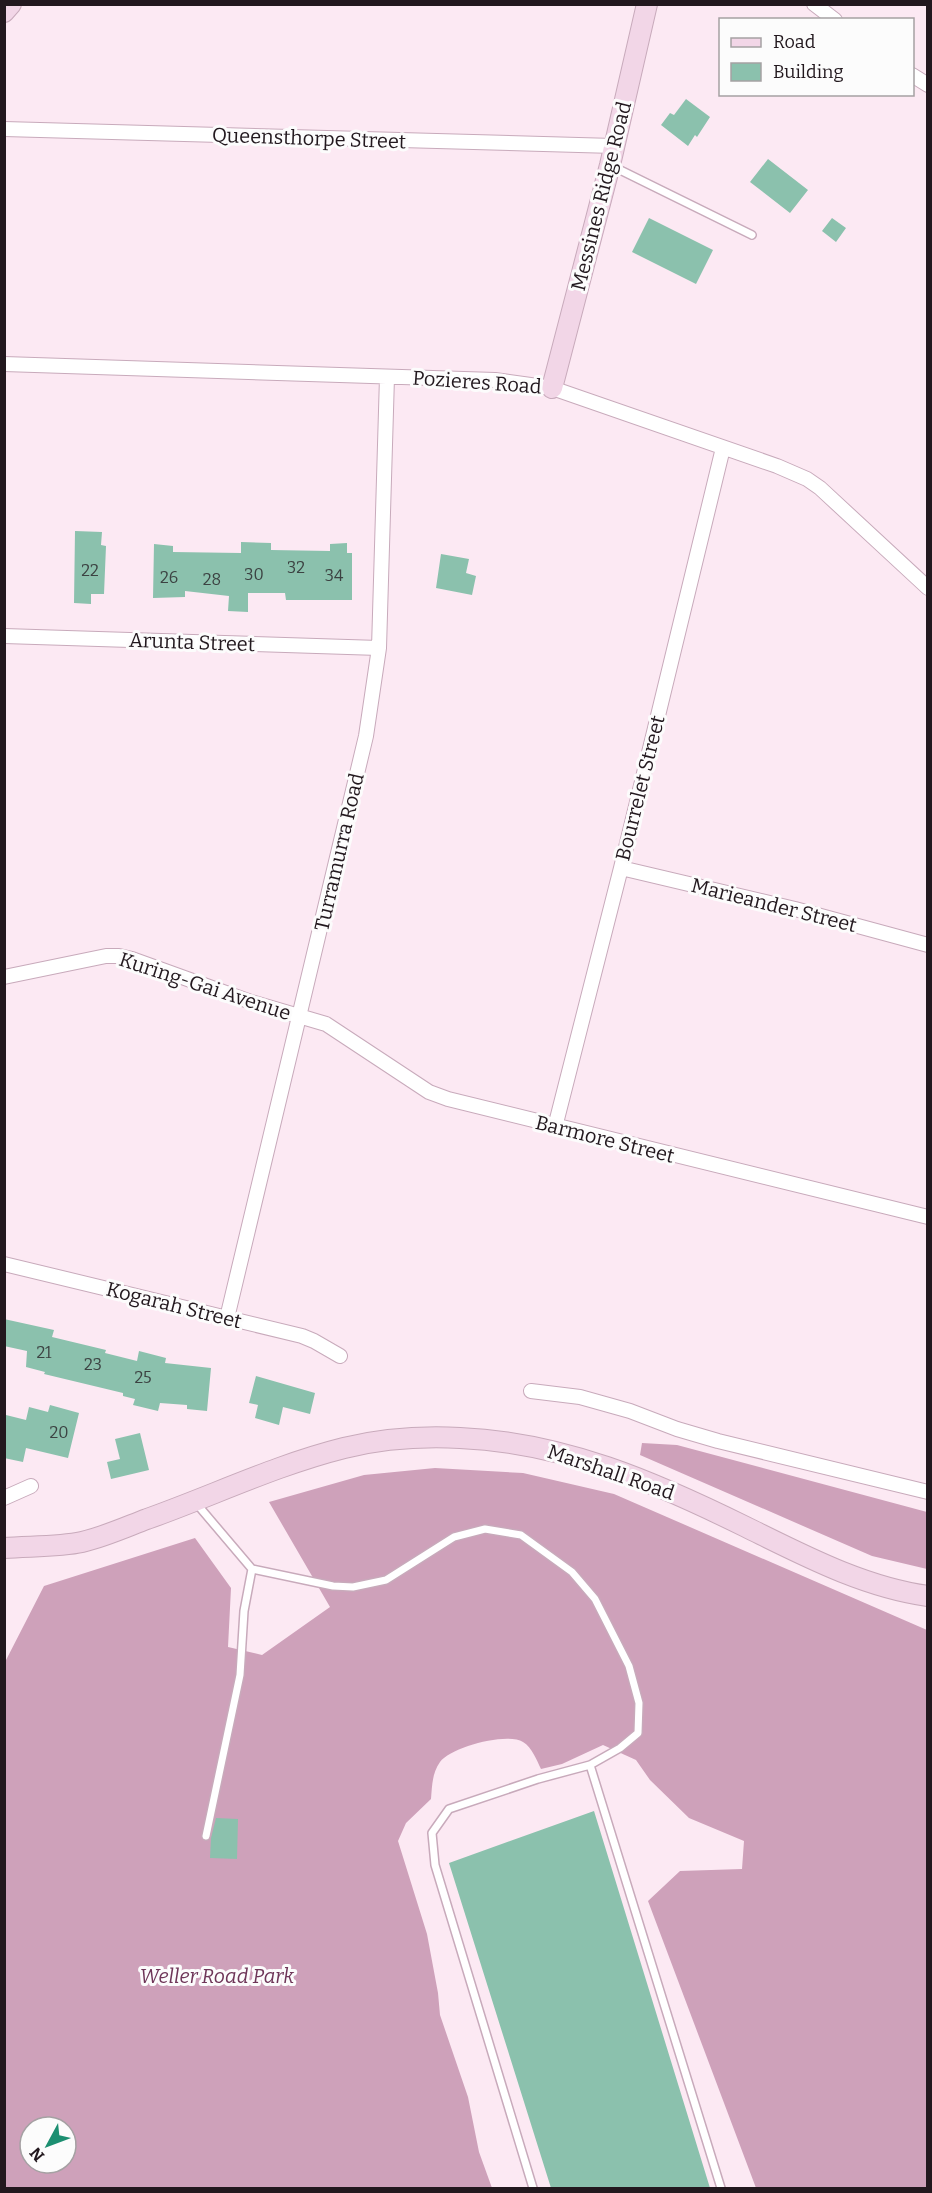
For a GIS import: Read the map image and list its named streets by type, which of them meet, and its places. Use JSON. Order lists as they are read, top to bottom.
{
  "streets": {
    "main road": ["Messines Ridge Road", "Marshall Road"],
    "street": [
      "Queensthorpe Street",
      "Pozieres Road",
      "Arunta Street",
      "Bourrelet Street",
      "Turramurra Road",
      "Marieander Street",
      "Kuring-Gai Avenue",
      "Barmore Street",
      "Kogarah Street"
    ]
  },
  "crossings": [
    ["Queensthorpe Street", "Messines Ridge Road"],
    ["Messines Ridge Road", "Pozieres Road"],
    ["Pozieres Road", "Bourrelet Street"],
    ["Pozieres Road", "Turramurra Road"],
    ["Arunta Street", "Turramurra Road"],
    ["Bourrelet Street", "Marieander Street"],
    ["Bourrelet Street", "Barmore Street"],
    ["Turramurra Road", "Kuring-Gai Avenue"],
    ["Turramurra Road", "Barmore Street"],
    ["Turramurra Road", "Kogarah Street"],
    ["Kuring-Gai Avenue", "Barmore Street"]
  ],
  "parks": ["Weller Road Park"],
  "house_numbers": [
    "32",
    "22",
    "30",
    "34",
    "26",
    "28",
    "21",
    "23",
    "25",
    "20"
  ],
  "legend": ["Road", "Building"],
  "north": "bottom left"
}
